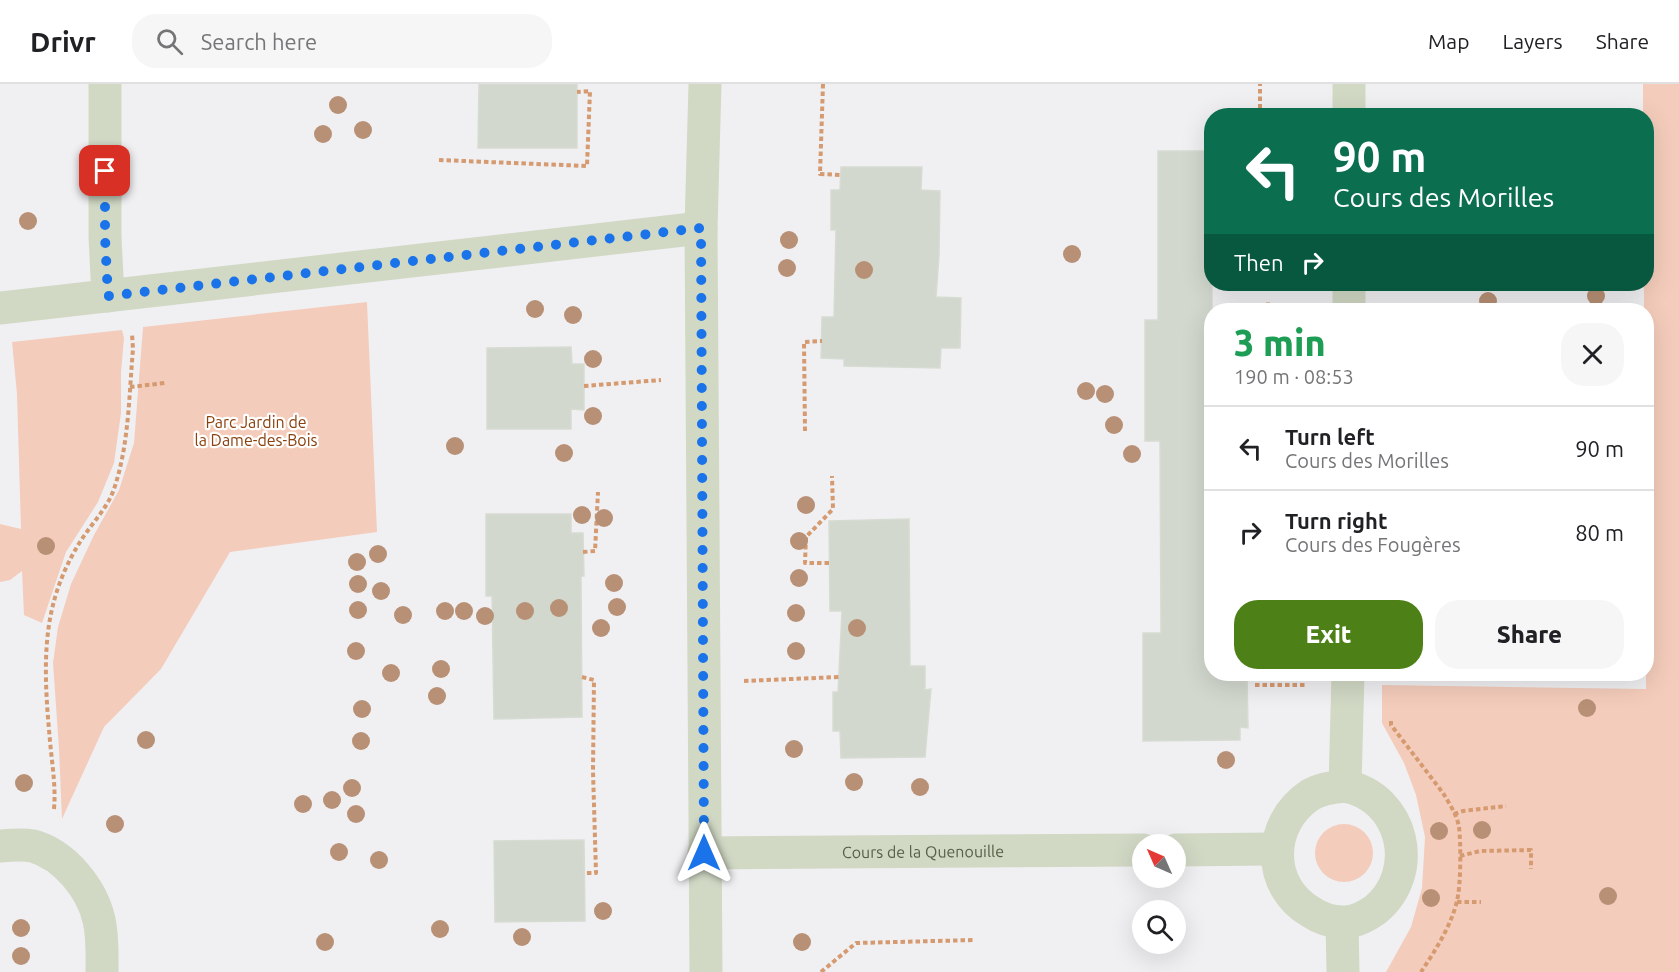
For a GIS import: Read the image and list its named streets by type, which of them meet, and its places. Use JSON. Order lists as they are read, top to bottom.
{
  "streets": {
    "street": ["Cours de la Quenouille"]
  },
  "parks": ["Parc Jardin de la Dame-des-Bois"],
  "north": "top left",
  "page": {
    "header": "Drivr",
    "search": "Search here",
    "nav": ["Map", "Layers", "Share"],
    "turn": ["90 m", "Cours des Morilles"],
    "then": "Then",
    "heading": ["3 min", "190 m · 08:53"],
    "list": [
      {
        "name": "Turn left",
        "note": "Cours des Morilles",
        "value": "90 m"
      },
      {
        "name": "Turn right",
        "note": "Cours des Fougères",
        "value": "80 m"
      }
    ],
    "buttons": ["Exit", "Share"]
  }
}
